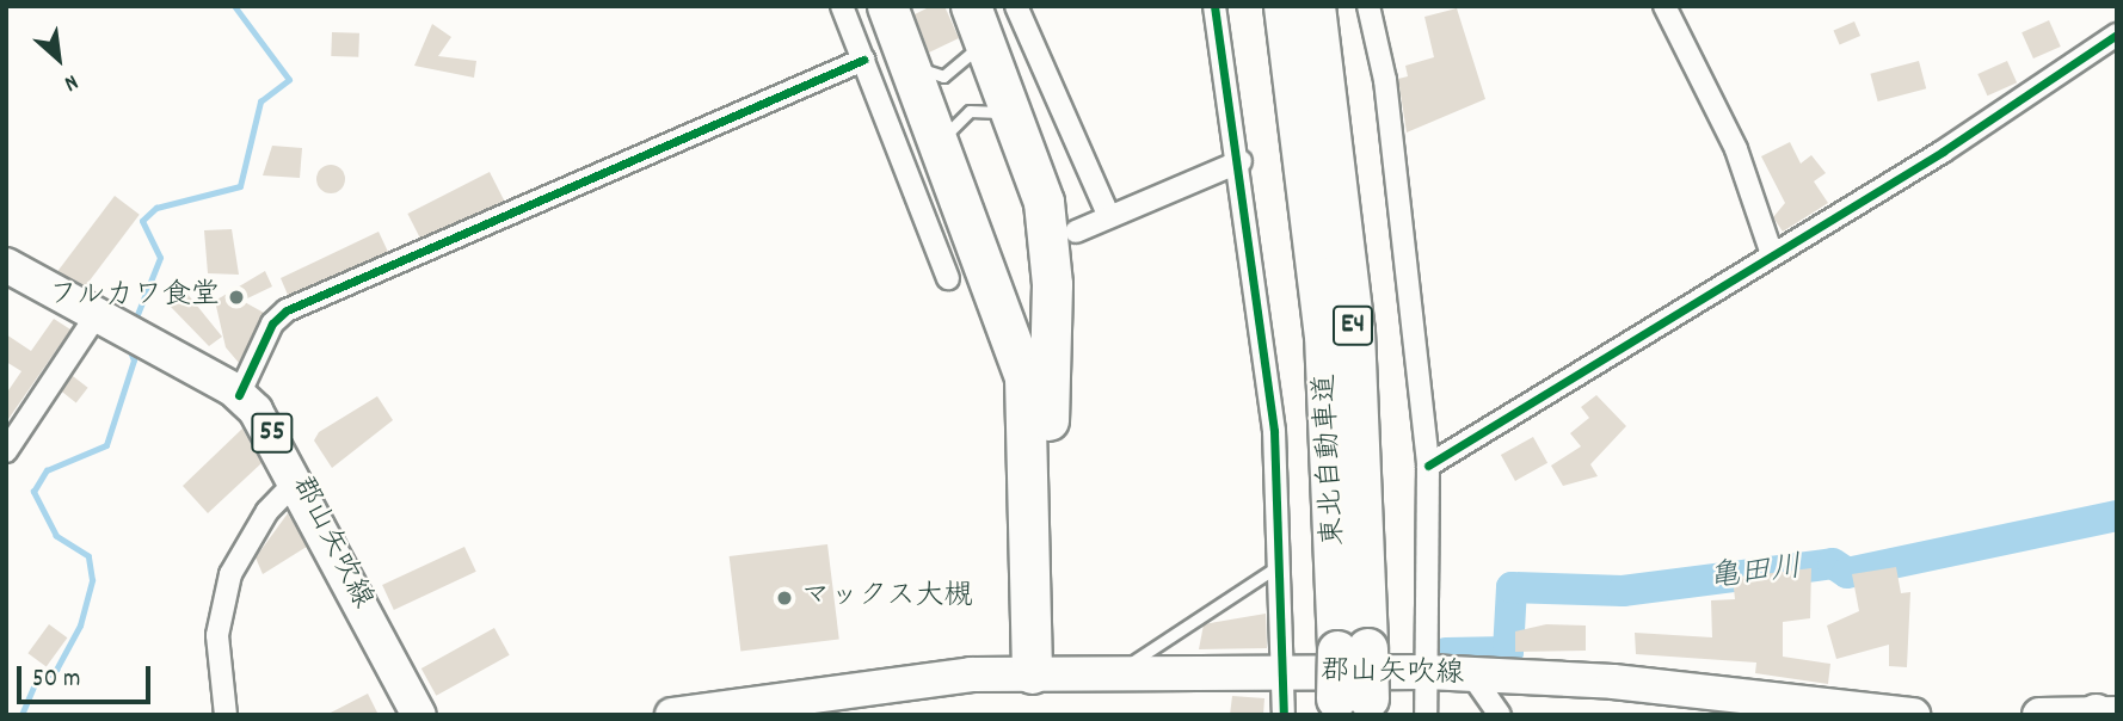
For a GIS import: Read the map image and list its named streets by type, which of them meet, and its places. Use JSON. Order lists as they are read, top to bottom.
{
  "streets": {
    "highway": ["E4", "東北自動車道"],
    "main road": ["55", "郡山矢吹線"]
  },
  "water": ["亀田川"],
  "places": ["フルカワ食堂", "マックス大槻"],
  "scale_bar": "50 m",
  "north": "bottom right"
}
